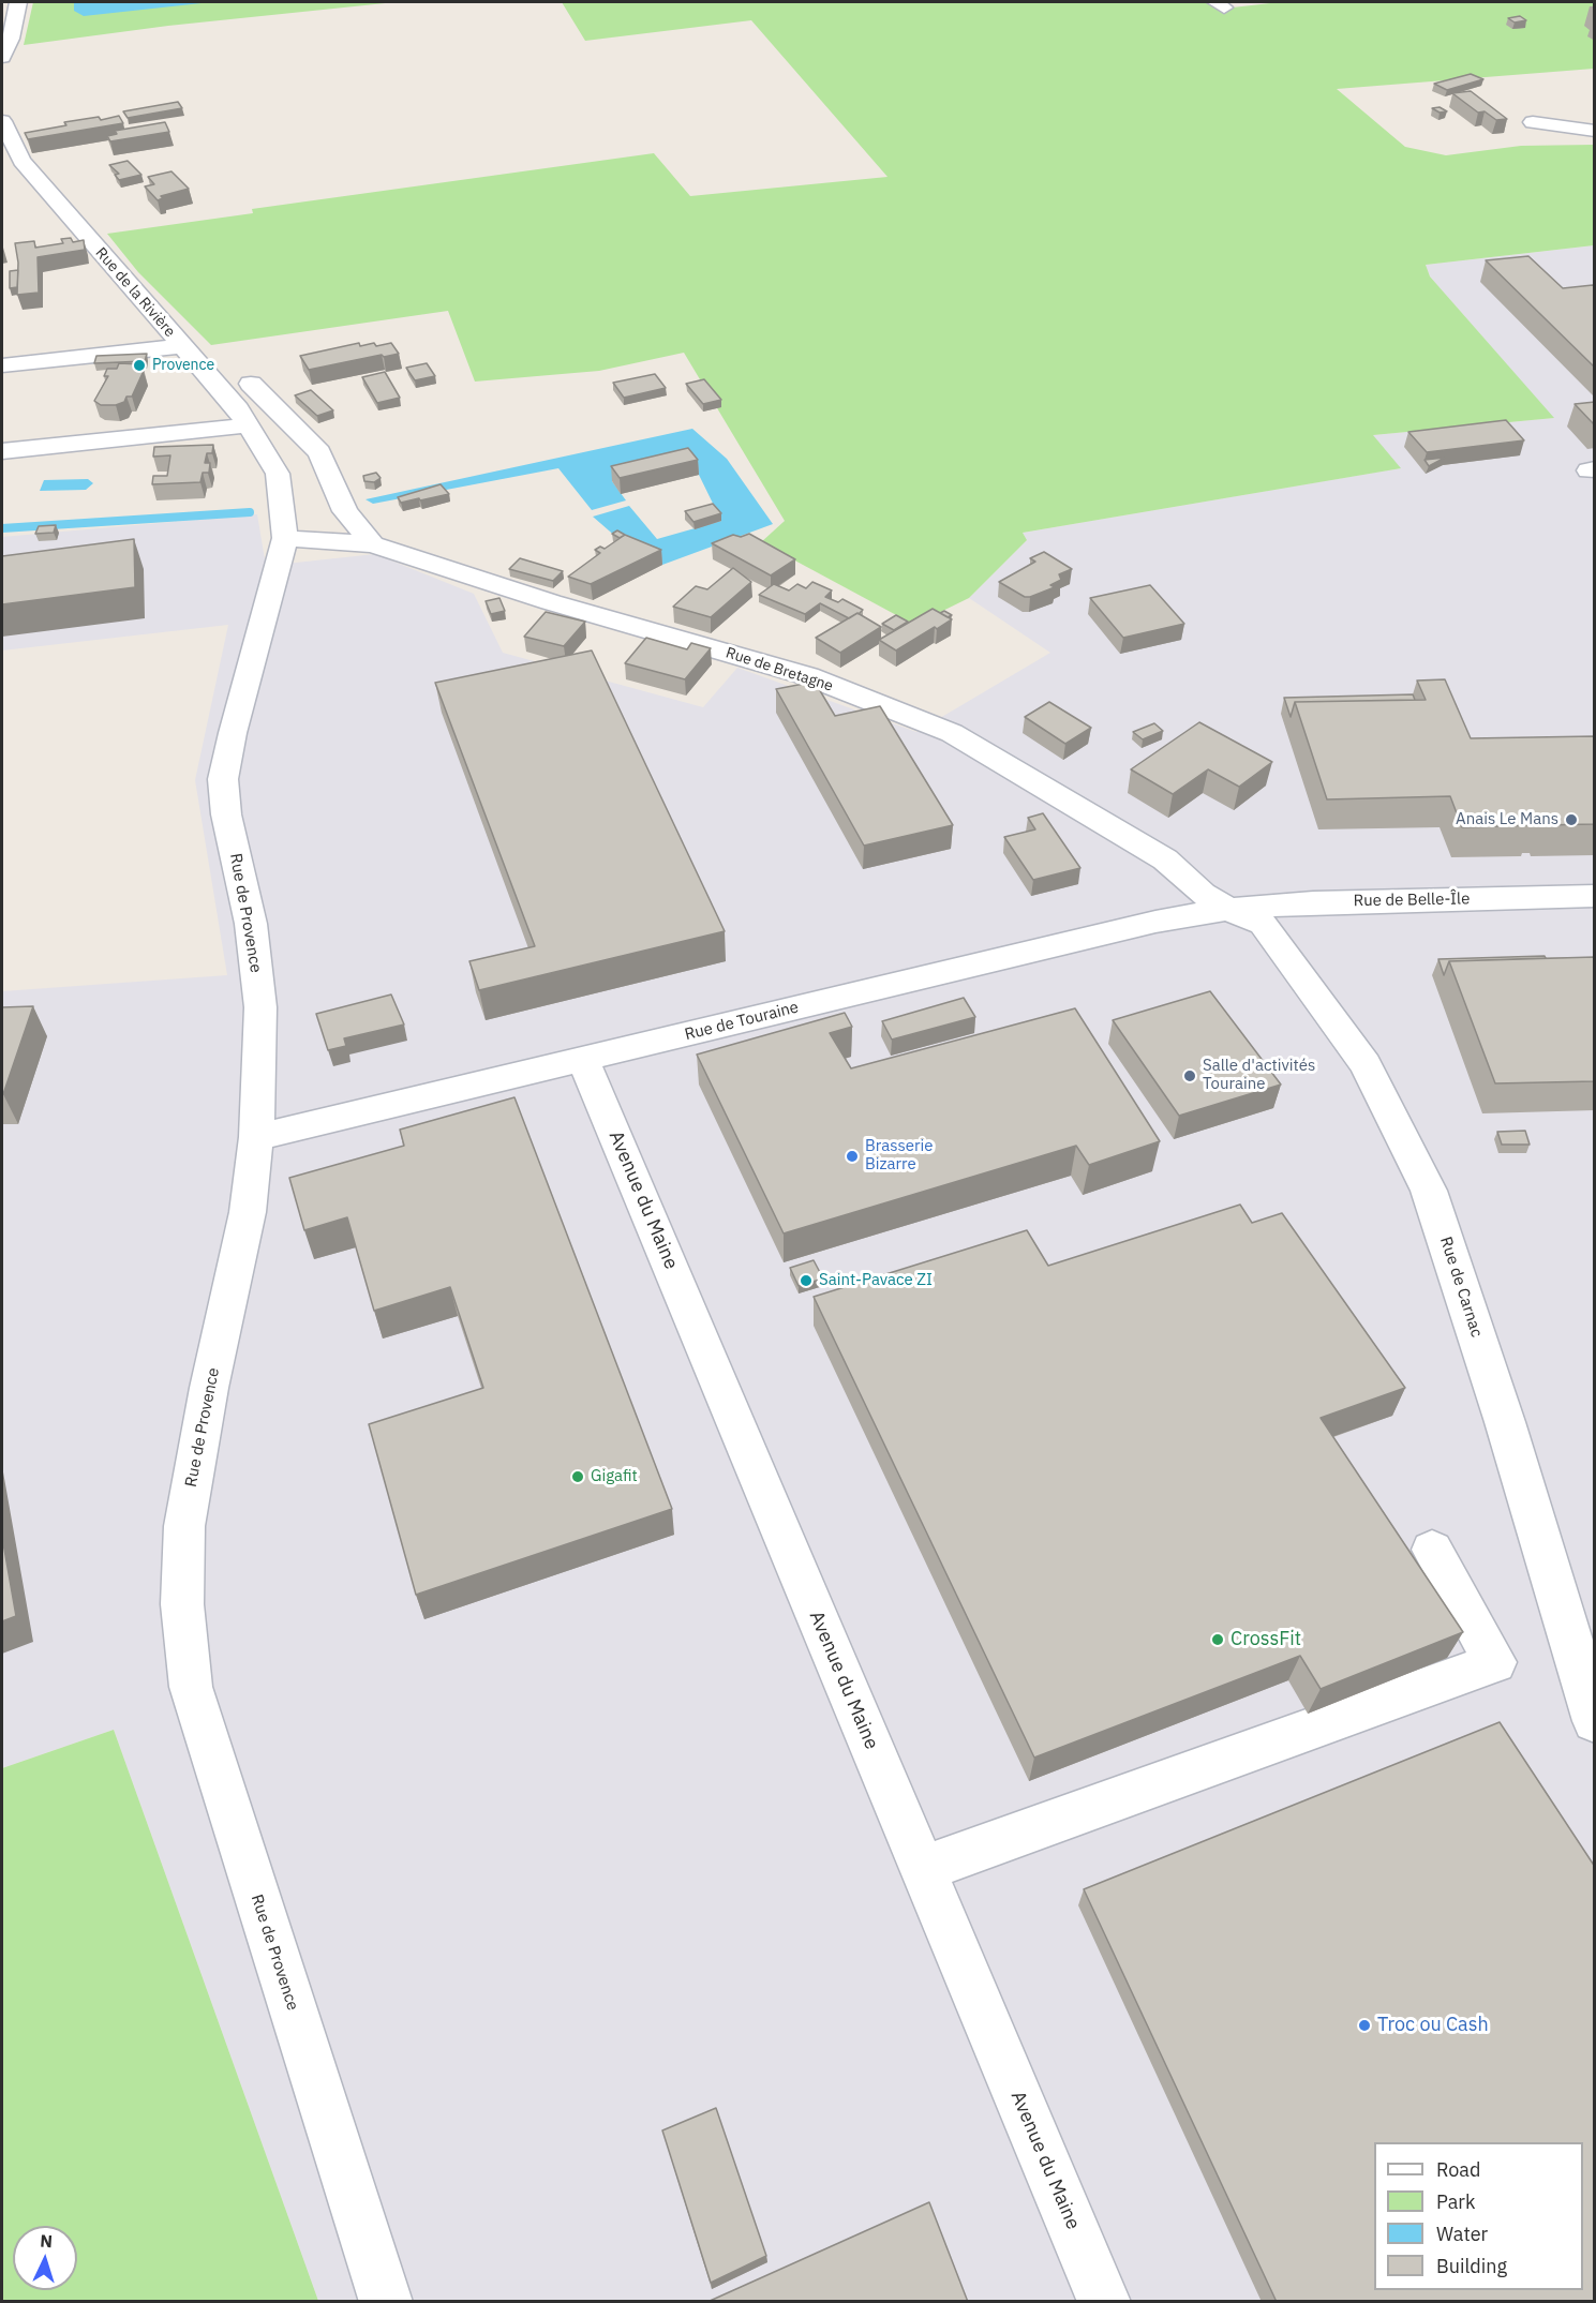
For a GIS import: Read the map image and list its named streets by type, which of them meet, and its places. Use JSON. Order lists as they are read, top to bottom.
{
  "streets": {
    "street": [
      "Rue de la Rivière",
      "Rue de Bretagne",
      "Rue de Belle-Île",
      "Rue de Provence",
      "Rue de Touraine",
      "Avenue du Maine",
      "Rue de Carnac"
    ]
  },
  "crossings": [
    ["Rue de la Rivière", "Rue de Bretagne"],
    ["Rue de la Rivière", "Rue de Provence"],
    ["Rue de Bretagne", "Rue de Belle-Île"],
    ["Rue de Bretagne", "Rue de Provence"],
    ["Rue de Bretagne", "Rue de Touraine"],
    ["Rue de Bretagne", "Rue de Carnac"],
    ["Rue de Belle-Île", "Rue de Touraine"],
    ["Rue de Belle-Île", "Rue de Carnac"],
    ["Rue de Provence", "Rue de Touraine"],
    ["Rue de Touraine", "Avenue du Maine"],
    ["Rue de Touraine", "Rue de Carnac"]
  ],
  "places": [
    "Provence",
    "Anais Le Mans",
    "Salle d'activités Touraine",
    "Brasserie Bizarre",
    "Saint-Pavace ZI",
    "Gigafit",
    "CrossFit",
    "Troc ou Cash"
  ],
  "legend": [
    "Road",
    "Park",
    "Water",
    "Building"
  ],
  "north": "top"
}
